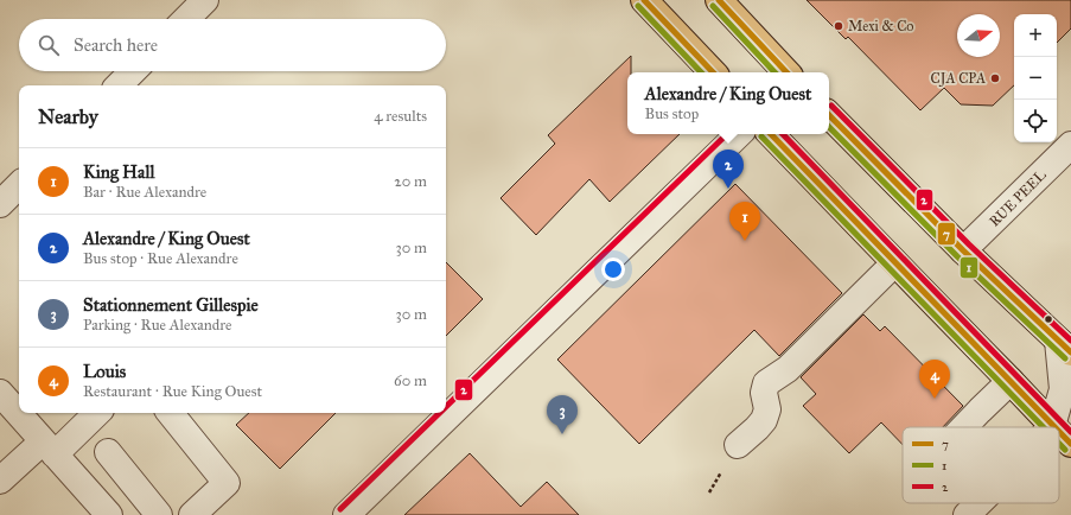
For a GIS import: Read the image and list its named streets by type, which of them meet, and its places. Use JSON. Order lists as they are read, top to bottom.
{
  "streets": {
    "street": ["RUE PEEL"]
  },
  "places": ["Mexi & Co", "CJA CPA"],
  "lines": ["transit line 7", "transit line 1", "transit line 2"],
  "legend": ["7", "1", "2"],
  "north": "right",
  "page": {
    "map_buttons": ["+", "−"],
    "search": "Search here",
    "popup": ["Alexandre / King Ouest", "Bus stop"],
    "heading": ["Nearby", "4 results"],
    "list": [
      {
        "mark": "1",
        "name": "King Hall",
        "note": "Bar · Rue Alexandre",
        "value": "20 m"
      },
      {
        "mark": "2",
        "name": "Alexandre / King Ouest",
        "note": "Bus stop · Rue Alexandre",
        "value": "30 m"
      },
      {
        "mark": "3",
        "name": "Stationnement Gillespie",
        "note": "Parking · Rue Alexandre",
        "value": "30 m"
      },
      {
        "mark": "4",
        "name": "Louis",
        "note": "Restaurant · Rue King Ouest",
        "value": "60 m"
      }
    ],
    "pins": [
      "2",
      "1",
      "4",
      "3"
    ]
  }
}
